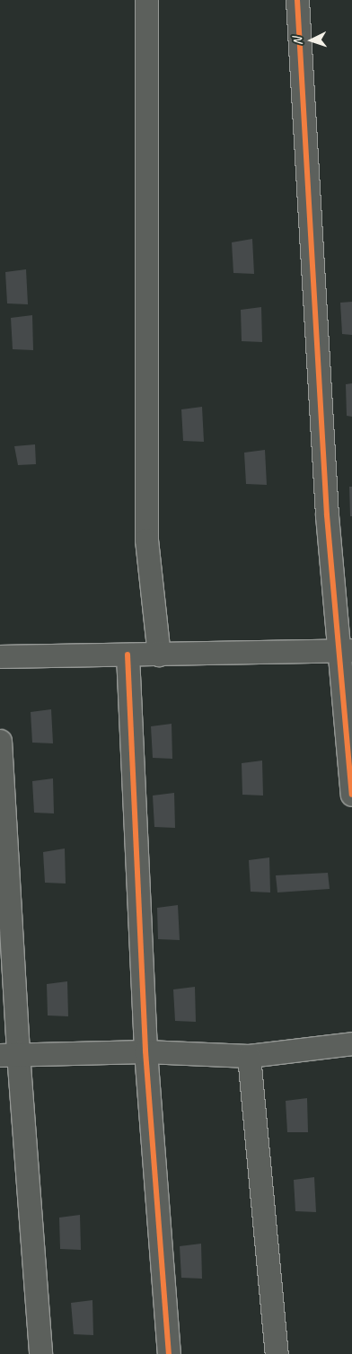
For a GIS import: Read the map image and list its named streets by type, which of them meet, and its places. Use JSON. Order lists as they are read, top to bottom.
{
  "north": "left"
}
